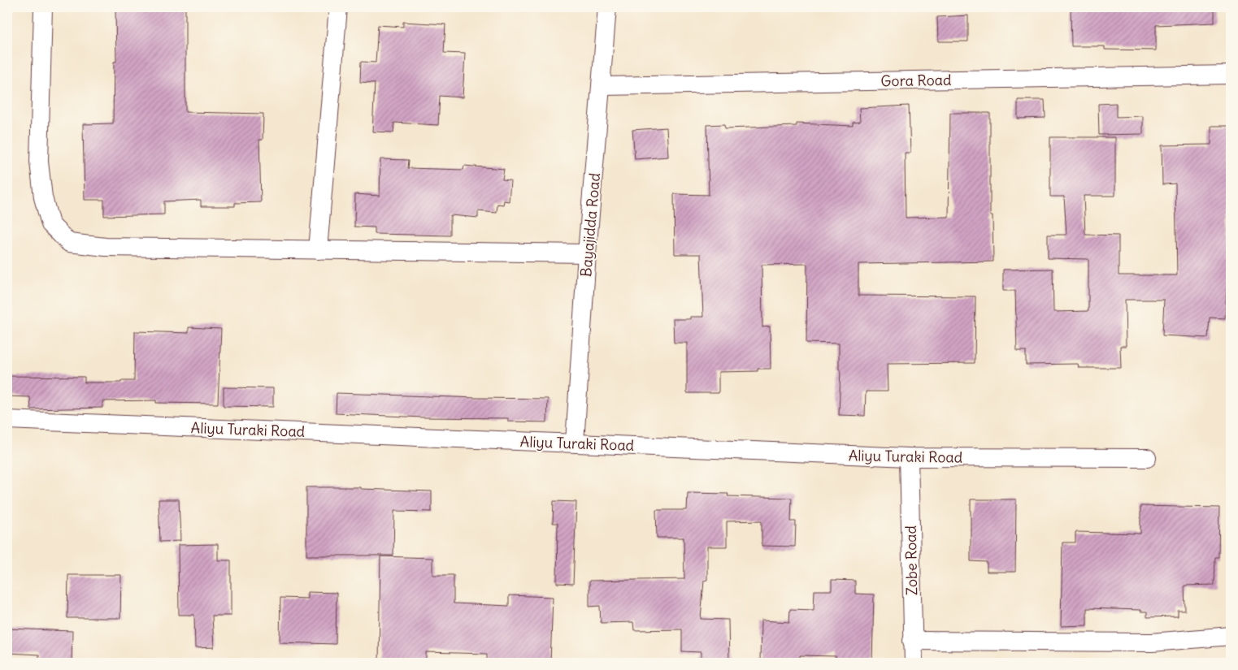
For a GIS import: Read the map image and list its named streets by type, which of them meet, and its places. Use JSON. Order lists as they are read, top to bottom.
{
  "streets": {
    "street": [
      "Gora Road",
      "Bayajidda Road",
      "Aliyu Turaki Road",
      "Zobe Road"
    ]
  },
  "crossings": [
    ["Gora Road", "Bayajidda Road"],
    ["Bayajidda Road", "Aliyu Turaki Road"],
    ["Aliyu Turaki Road", "Zobe Road"]
  ]
}
